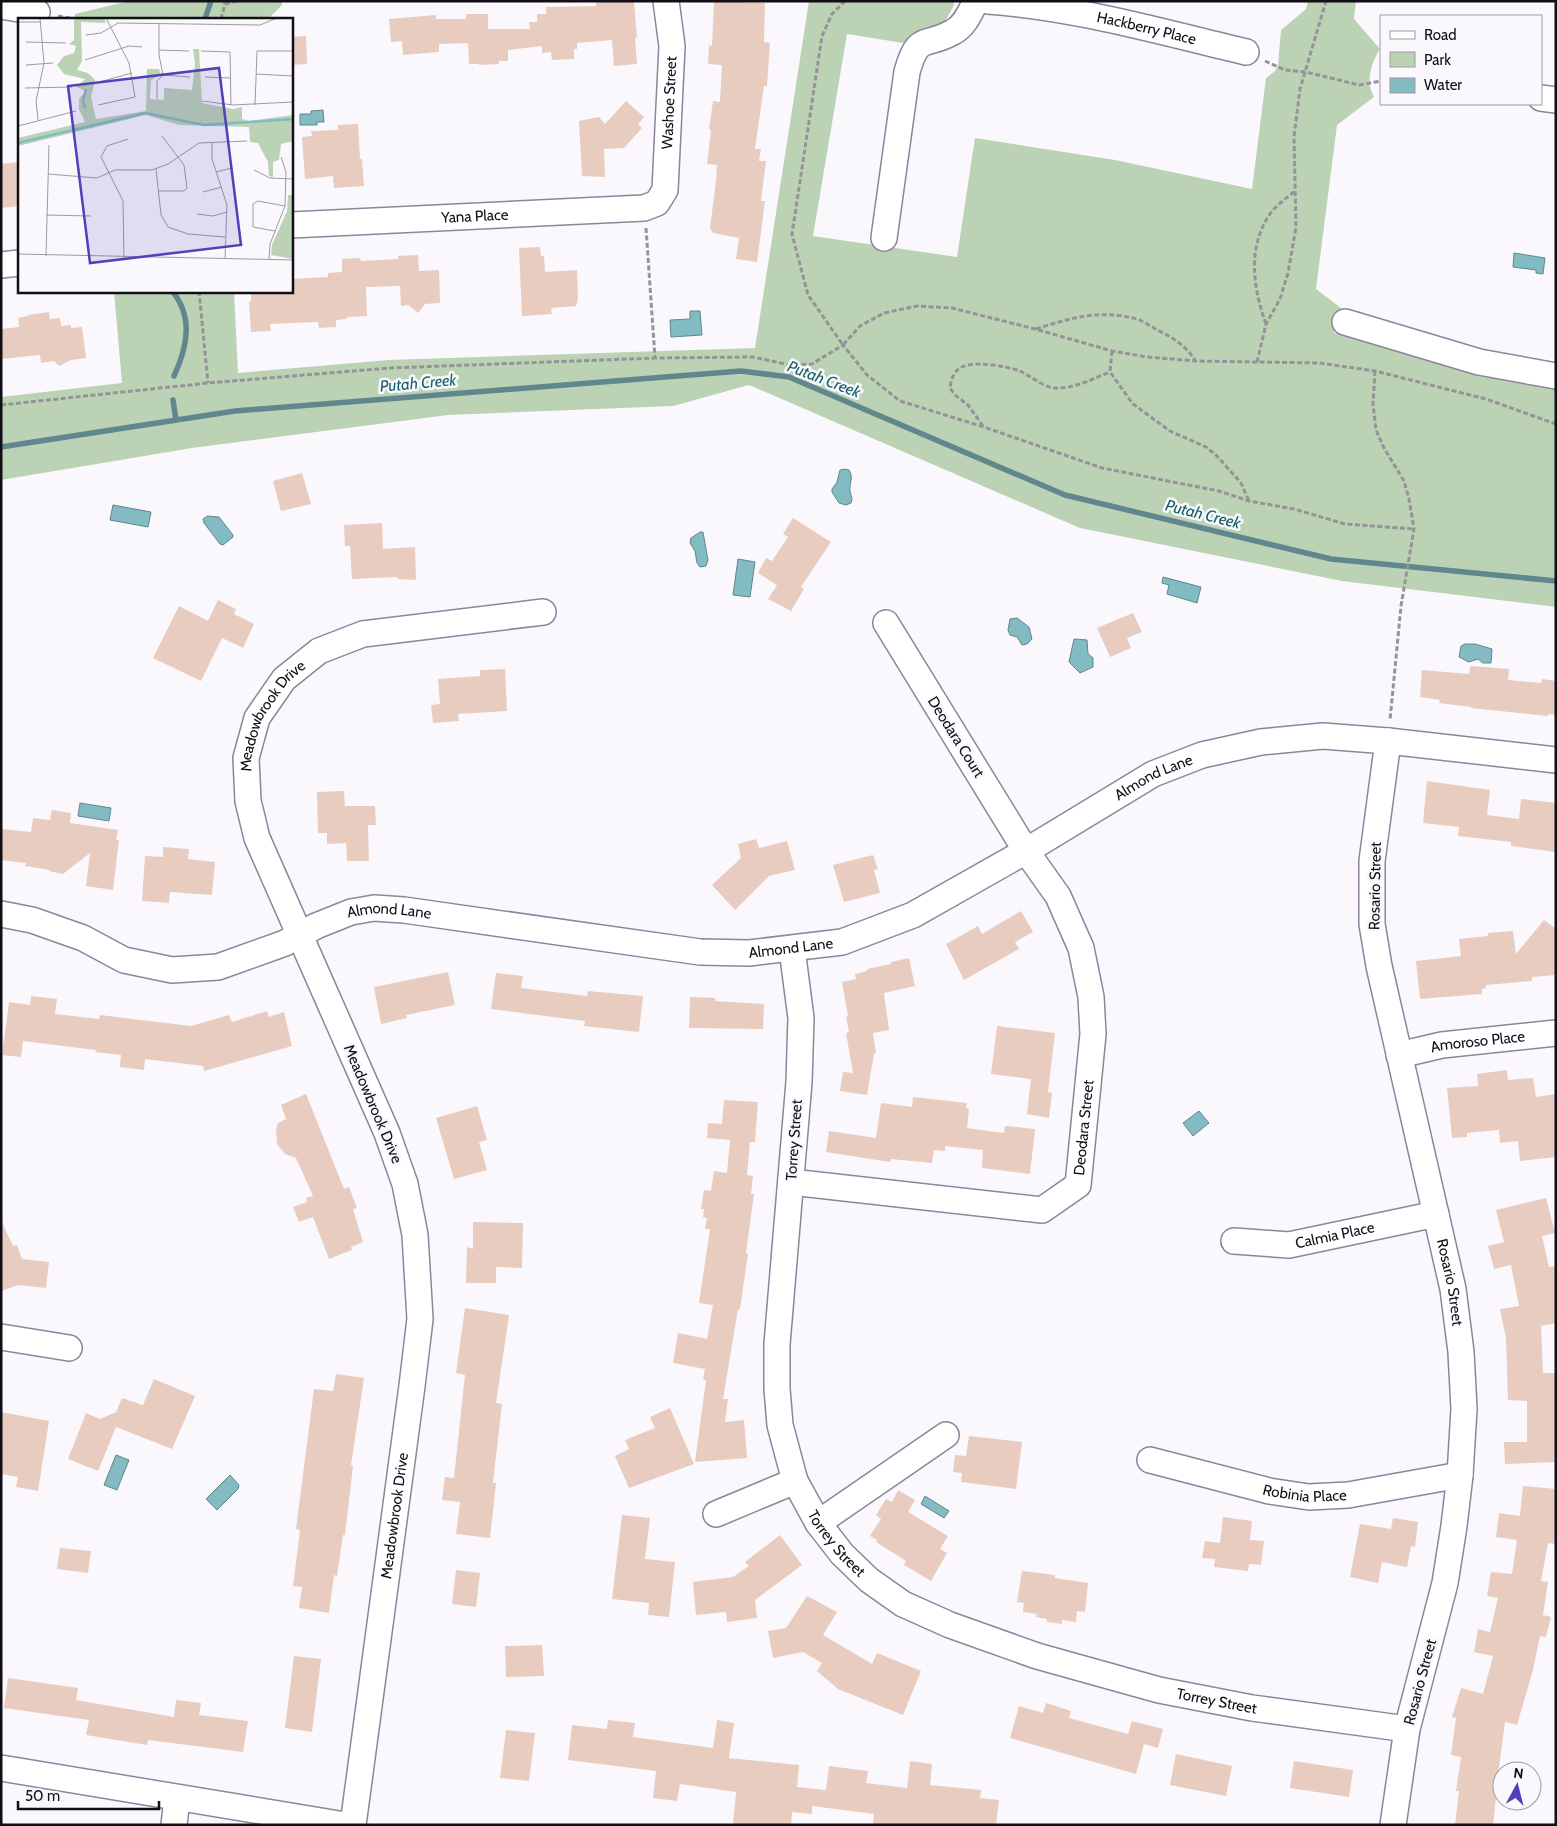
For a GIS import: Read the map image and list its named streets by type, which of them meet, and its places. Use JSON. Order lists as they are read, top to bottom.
{
  "streets": {
    "street": [
      "Hackberry Place",
      "Washoe Street",
      "Yana Place",
      "Meadowbrook Drive",
      "Deodara Court",
      "Almond Lane",
      "Rosario Street",
      "Amoroso Place",
      "Deodara Street",
      "Torrey Street",
      "Calmia Place",
      "Robinia Place"
    ]
  },
  "crossings": [
    ["Washoe Street", "Yana Place"],
    ["Meadowbrook Drive", "Almond Lane"],
    ["Deodara Court", "Almond Lane"],
    ["Deodara Court", "Deodara Street"],
    ["Almond Lane", "Rosario Street"],
    ["Almond Lane", "Deodara Street"],
    ["Almond Lane", "Torrey Street"],
    ["Rosario Street", "Amoroso Place"],
    ["Rosario Street", "Torrey Street"],
    ["Rosario Street", "Calmia Place"],
    ["Rosario Street", "Robinia Place"],
    ["Deodara Street", "Torrey Street"]
  ],
  "water": ["Putah Creek"],
  "legend": ["Road", "Park", "Water"],
  "scale_bar": "50 m",
  "north": "top"
}
